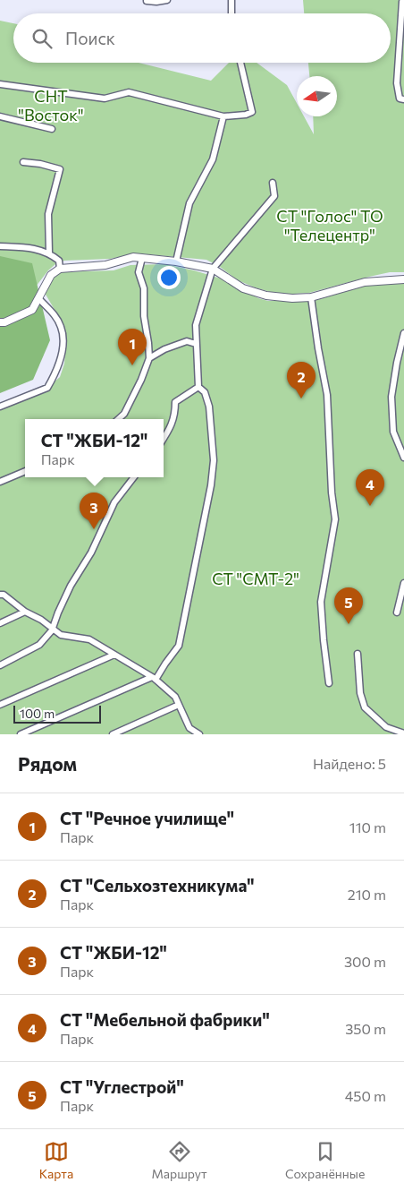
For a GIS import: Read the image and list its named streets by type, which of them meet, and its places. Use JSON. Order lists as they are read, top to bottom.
{
  "parks": ["СНТ \"Восток\"", "СТ \"Голос\" ТО \"Телецентр\"", "СТ \"СМТ-2\""],
  "scale_bar": "100 m",
  "north": "left",
  "page": {
    "search": "Поиск",
    "pins": [
      "1",
      "2",
      "4",
      "3",
      "5"
    ],
    "popup": ["СТ \"ЖБИ-12\"", "Парк"],
    "scale": "100 m",
    "heading": ["Рядом", "Найдено: 5"],
    "list": [
      {
        "mark": "1",
        "name": "СТ \"Речное училище\"",
        "note": "Парк",
        "value": "110 m"
      },
      {
        "mark": "2",
        "name": "СТ \"Сельхозтехникума\"",
        "note": "Парк",
        "value": "210 m"
      },
      {
        "mark": "3",
        "name": "СТ \"ЖБИ-12\"",
        "note": "Парк",
        "value": "300 m"
      },
      {
        "mark": "4",
        "name": "СТ \"Мебельной фабрики\"",
        "note": "Парк",
        "value": "350 m"
      },
      {
        "mark": "5",
        "name": "СТ \"Углестрой\"",
        "note": "Парк",
        "value": "450 m"
      }
    ],
    "nav": ["Карта", "Маршрут", "Сохранённые"]
  }
}
